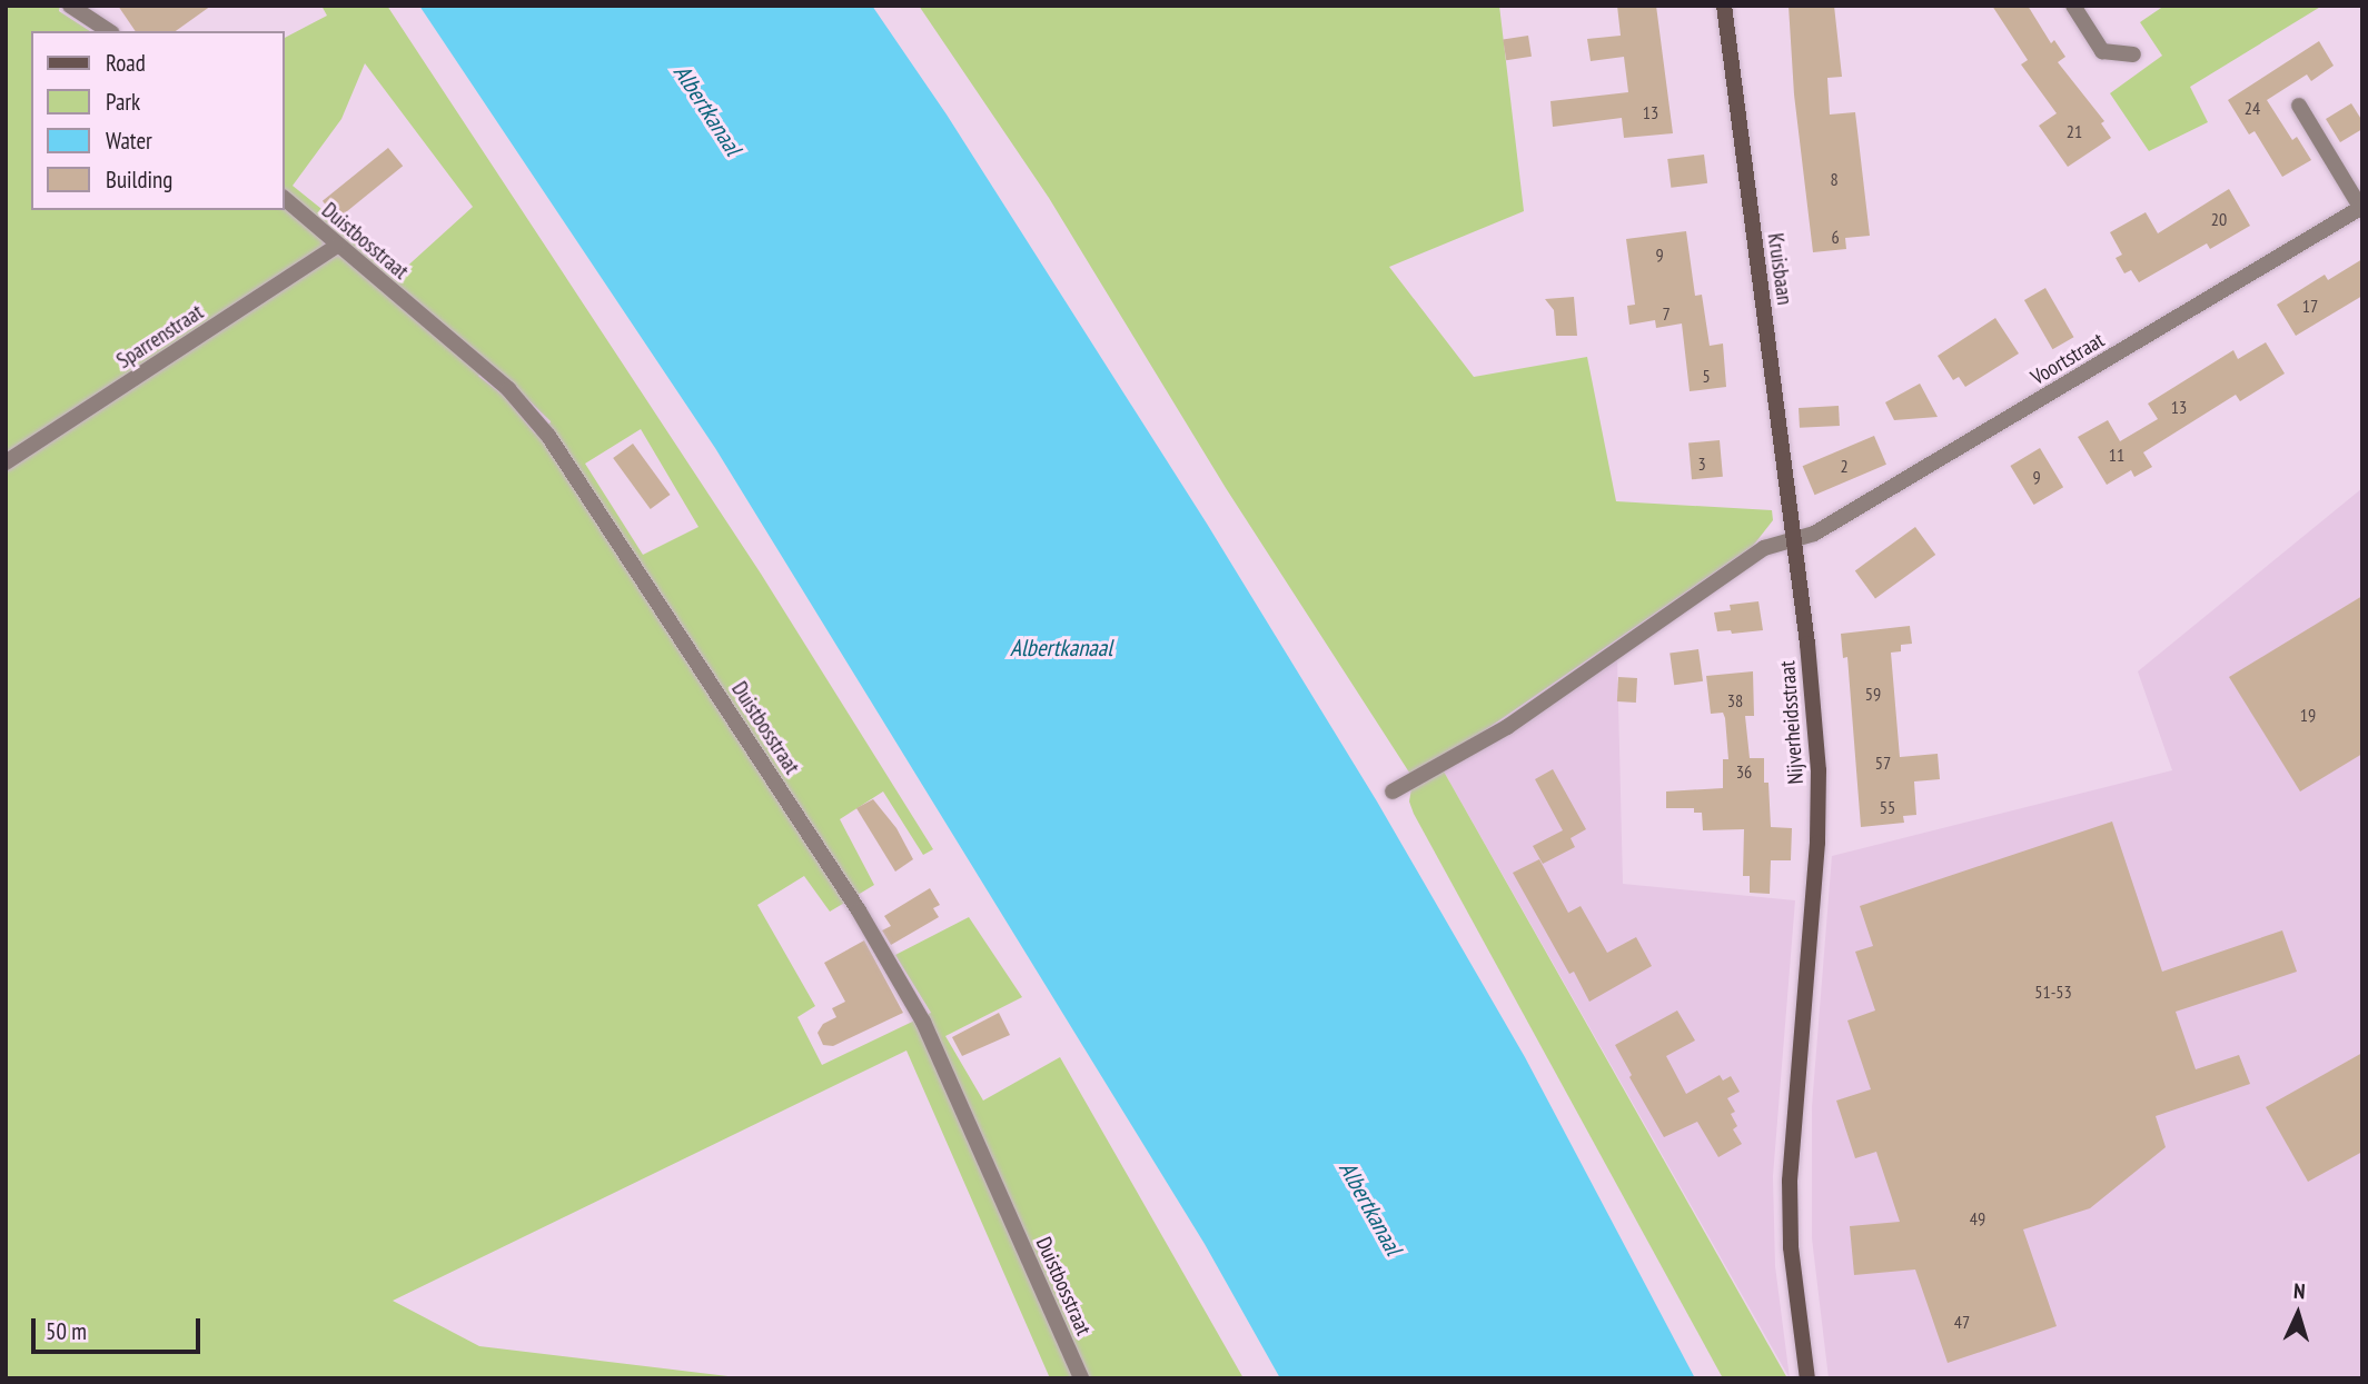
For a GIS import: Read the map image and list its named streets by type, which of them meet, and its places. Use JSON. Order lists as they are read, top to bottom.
{
  "streets": {
    "street": [
      "Duistbosstraat",
      "Kruisbaan",
      "Sparrenstraat",
      "Voortstraat",
      "Nijverheidsstraat"
    ]
  },
  "crossings": [
    ["Duistbosstraat", "Sparrenstraat"],
    ["Kruisbaan", "Voortstraat"],
    ["Kruisbaan", "Nijverheidsstraat"],
    ["Voortstraat", "Nijverheidsstraat"]
  ],
  "water": ["Albertkanaal"],
  "house_numbers": [
    "24",
    "13",
    "21",
    "8",
    "20",
    "6",
    "9",
    "17",
    "7",
    "5",
    "13",
    "11",
    "3",
    "2",
    "9",
    "59",
    "38",
    "19",
    "57",
    "36",
    "55",
    "51-53",
    "49",
    "47"
  ],
  "legend": [
    "Road",
    "Park",
    "Water",
    "Building"
  ],
  "scale_bar": "50 m",
  "north": "top"
}
